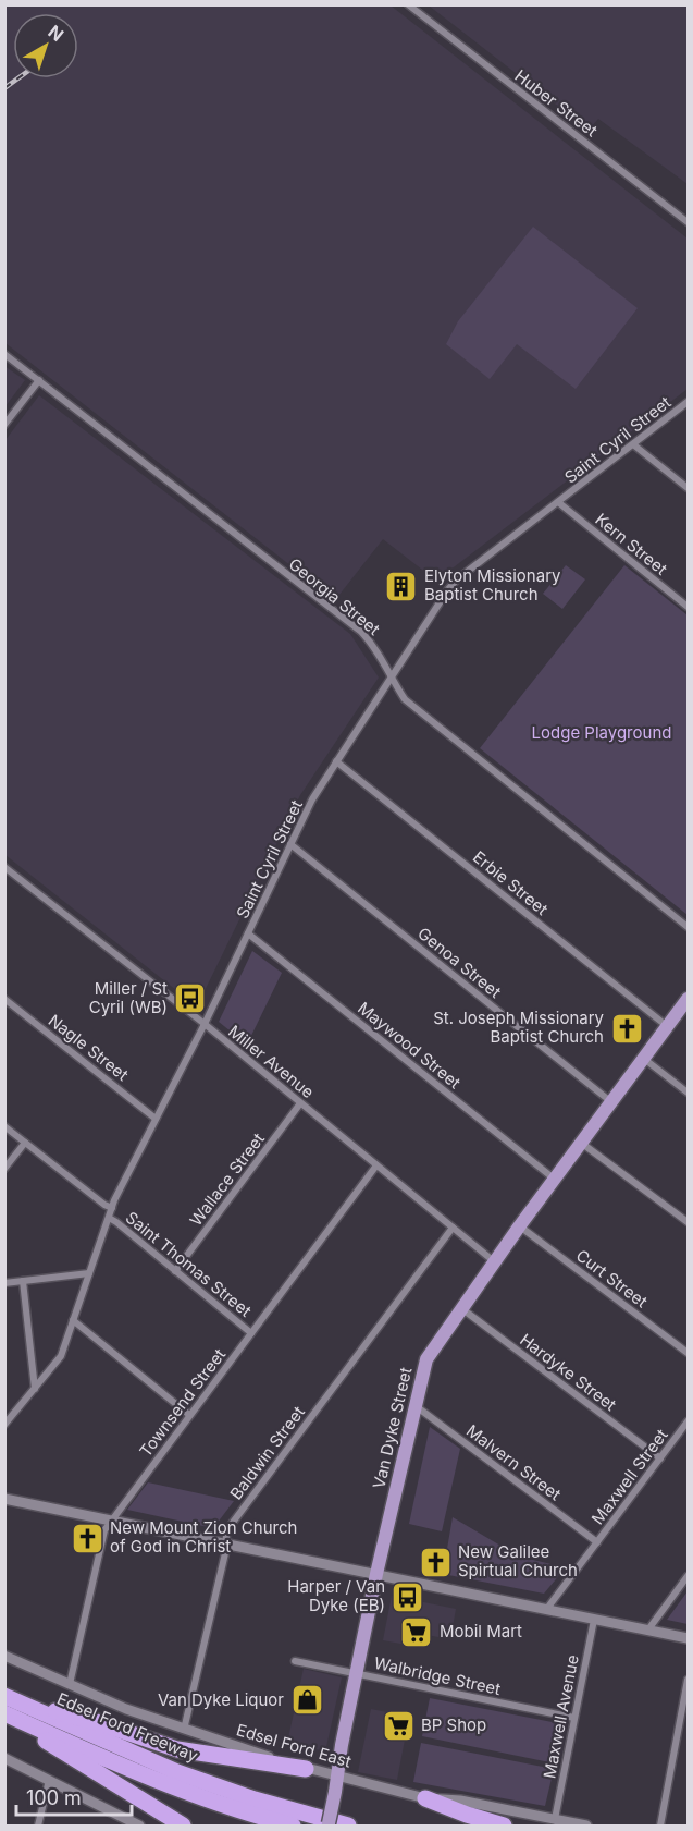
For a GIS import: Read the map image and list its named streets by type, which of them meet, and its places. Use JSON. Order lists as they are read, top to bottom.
{
  "streets": {
    "highway": ["Edsel Ford Freeway"],
    "main road": ["Van Dyke Street"],
    "street": [
      "Huber Street",
      "Saint Cyril Street",
      "Kern Street",
      "Georgia Street",
      "Erbie Street",
      "Genoa Street",
      "Maywood Street",
      "Nagle Street",
      "Miller Avenue",
      "Wallace Street",
      "Saint Thomas Street",
      "Curt Street",
      "Hardyke Street",
      "Townsend Street",
      "Baldwin Street",
      "Malvern Street",
      "Maxwell Street",
      "Walbridge Street",
      "Maxwell Avenue",
      "Edsel Ford East"
    ]
  },
  "crossings": [
    ["Saint Cyril Street", "Kern Street"],
    ["Saint Cyril Street", "Georgia Street"],
    ["Saint Cyril Street", "Erbie Street"],
    ["Saint Cyril Street", "Genoa Street"],
    ["Saint Cyril Street", "Maywood Street"],
    ["Saint Cyril Street", "Nagle Street"],
    ["Saint Cyril Street", "Miller Avenue"],
    ["Saint Cyril Street", "Saint Thomas Street"],
    ["Erbie Street", "Van Dyke Street"],
    ["Genoa Street", "Van Dyke Street"],
    ["Maywood Street", "Van Dyke Street"],
    ["Miller Avenue", "Wallace Street"],
    ["Miller Avenue", "Townsend Street"],
    ["Miller Avenue", "Van Dyke Street"],
    ["Miller Avenue", "Baldwin Street"],
    ["Wallace Street", "Saint Thomas Street"],
    ["Saint Thomas Street", "Townsend Street"],
    ["Curt Street", "Van Dyke Street"],
    ["Hardyke Street", "Van Dyke Street"],
    ["Hardyke Street", "Maxwell Street"],
    ["Townsend Street", "Edsel Ford East"],
    ["Van Dyke Street", "Malvern Street"],
    ["Van Dyke Street", "Walbridge Street"],
    ["Van Dyke Street", "Edsel Ford East"],
    ["Baldwin Street", "Edsel Ford East"],
    ["Malvern Street", "Maxwell Street"],
    ["Walbridge Street", "Maxwell Avenue"],
    ["Maxwell Avenue", "Edsel Ford East"]
  ],
  "parks": ["Lodge Playground"],
  "places": {
    "building": ["Elyton Missionary Baptist Church"],
    "bus stop": ["Miller / St Cyril (WB)", "Harper / Van Dyke (EB)"],
    "church": ["St. Joseph Missionary Baptist Church", "New Mount Zion Church of God in Christ", "New Galilee Spirtual Church"],
    "supermarket": ["Mobil Mart", "BP Shop"],
    "shop": ["Van Dyke Liquor"]
  },
  "scale_bar": "100 m",
  "north": "top right"
}
